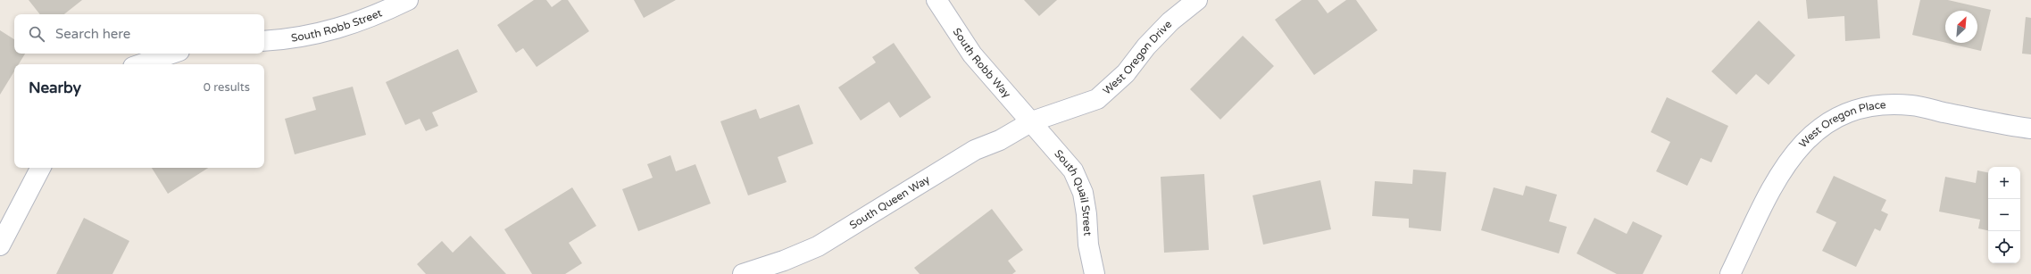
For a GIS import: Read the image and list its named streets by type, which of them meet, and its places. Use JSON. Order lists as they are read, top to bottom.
{
  "streets": {
    "street": [
      "South Robb Street",
      "West Oregon Drive",
      "South Robb Way",
      "West Oregon Place",
      "South Quail Street",
      "South Queen Way"
    ]
  },
  "crossings": [
    ["West Oregon Drive", "South Robb Way"],
    ["West Oregon Drive", "South Quail Street"],
    ["West Oregon Drive", "South Queen Way"],
    ["South Robb Way", "South Quail Street"],
    ["South Robb Way", "South Queen Way"],
    ["South Quail Street", "South Queen Way"]
  ],
  "north": "top right",
  "page": {
    "search": "Search here",
    "heading": ["Nearby", "0 results"],
    "map_buttons": ["+", "−"]
  }
}
